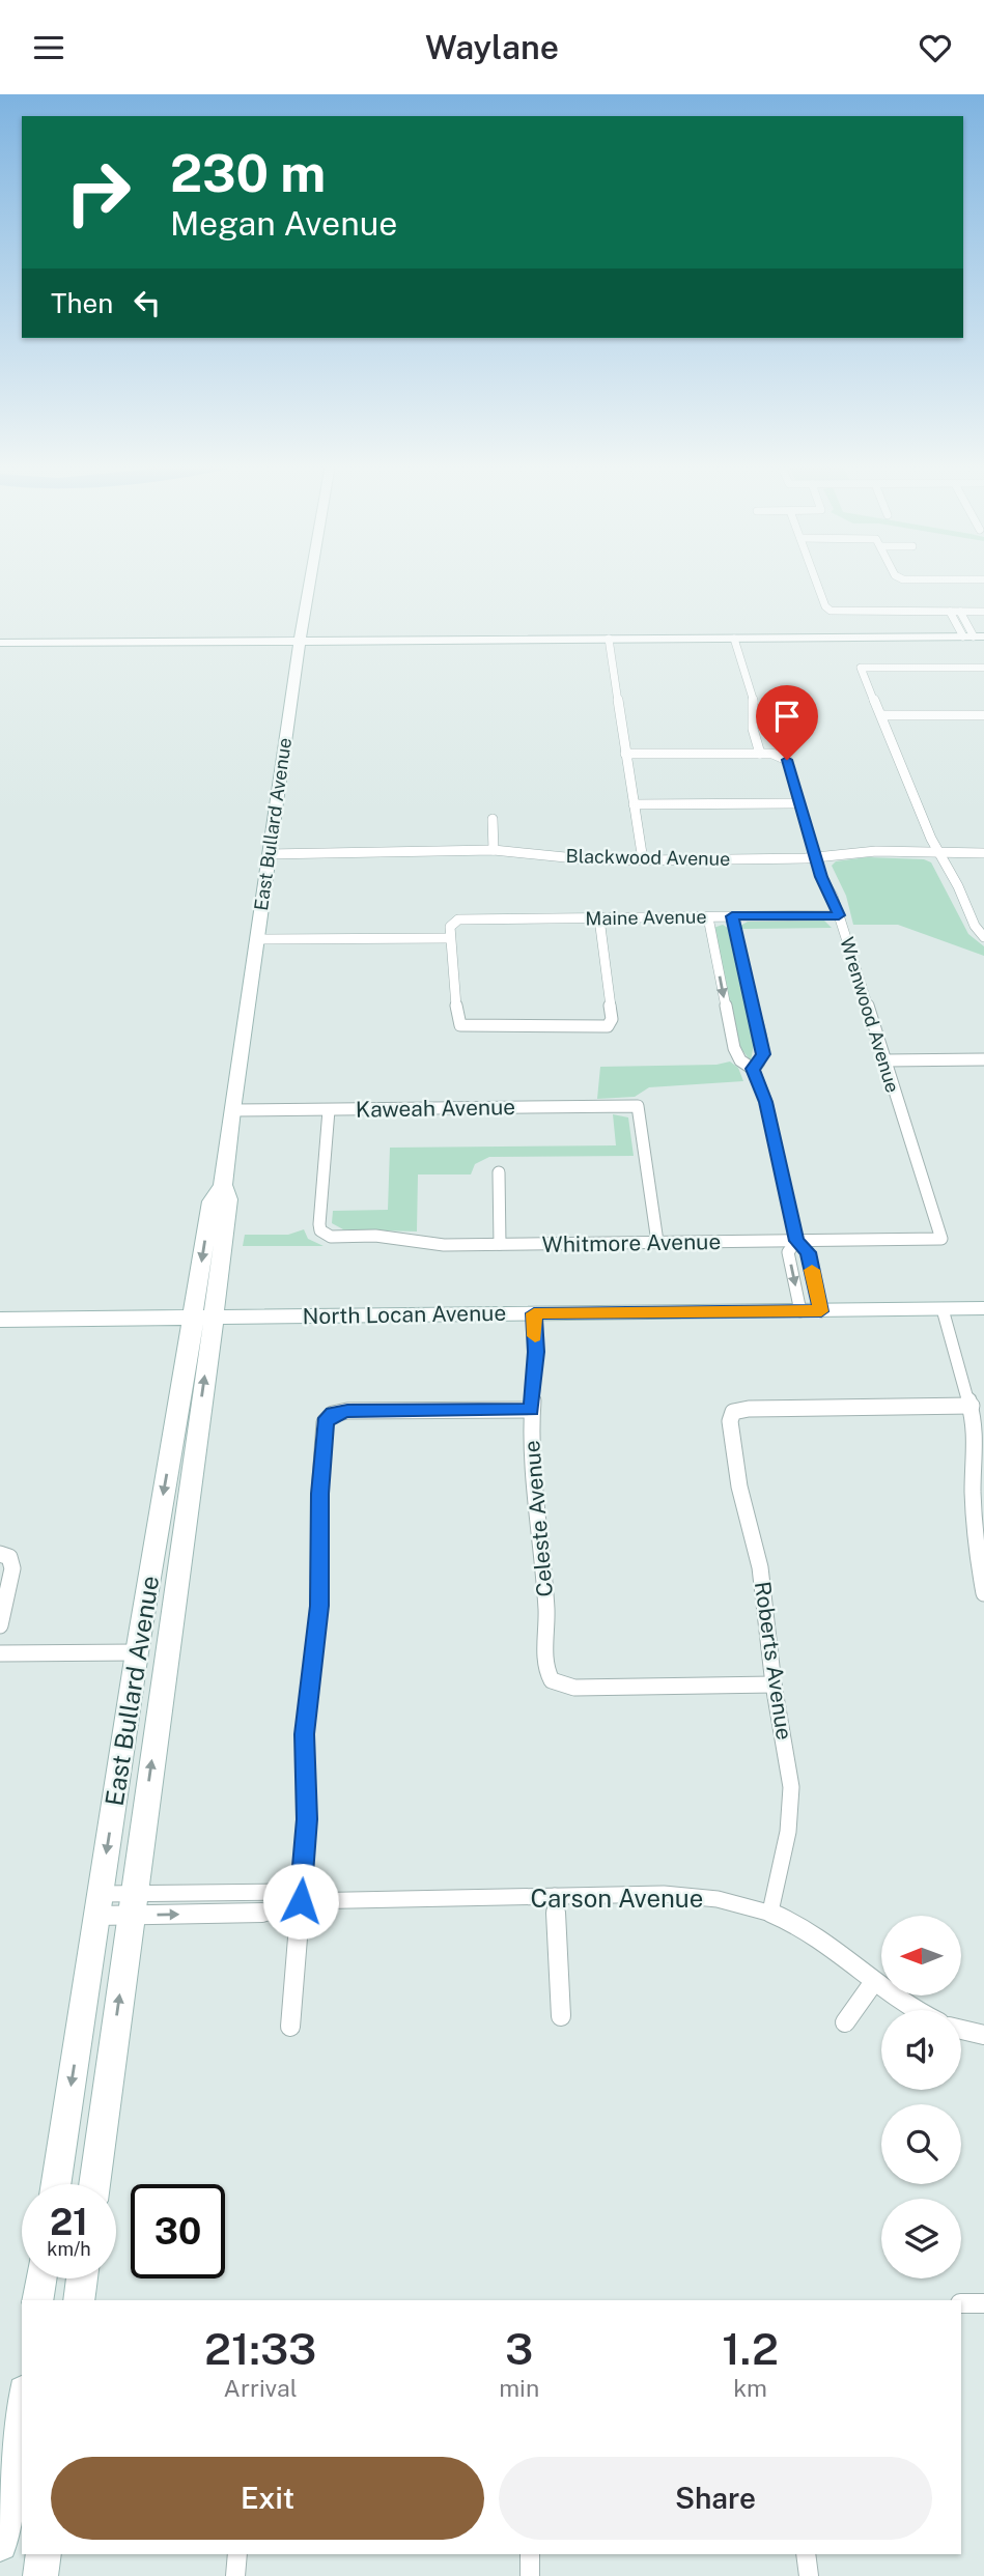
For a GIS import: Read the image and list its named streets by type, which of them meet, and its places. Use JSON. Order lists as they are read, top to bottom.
{
  "streets": {
    "main road": ["East Bullard Avenue", "North Locan Avenue"],
    "street": [
      "Blackwood Avenue",
      "Maine Avenue",
      "Wrenwood Avenue",
      "Kaweah Avenue",
      "Whitmore Avenue",
      "Celeste Avenue",
      "Roberts Avenue",
      "Carson Avenue"
    ]
  },
  "crossings": [
    ["East Bullard Avenue", "Blackwood Avenue"],
    ["East Bullard Avenue", "Kaweah Avenue"],
    ["East Bullard Avenue", "North Locan Avenue"],
    ["East Bullard Avenue", "Carson Avenue"],
    ["Blackwood Avenue", "Wrenwood Avenue"],
    ["Maine Avenue", "Wrenwood Avenue"],
    ["Wrenwood Avenue", "Whitmore Avenue"],
    ["Kaweah Avenue", "Whitmore Avenue"],
    ["North Locan Avenue", "Celeste Avenue"],
    ["Celeste Avenue", "Roberts Avenue"],
    ["Roberts Avenue", "Carson Avenue"]
  ],
  "north": "left",
  "page": {
    "header": "Waylane",
    "turn": ["230 m", "Megan Avenue"],
    "then": "Then",
    "speed": "21 km/h",
    "limit": "30",
    "eta": [
      "21:33",
      "Arrival",
      "3",
      "min",
      "1.2",
      "km"
    ],
    "buttons": ["Exit", "Share"]
  }
}
